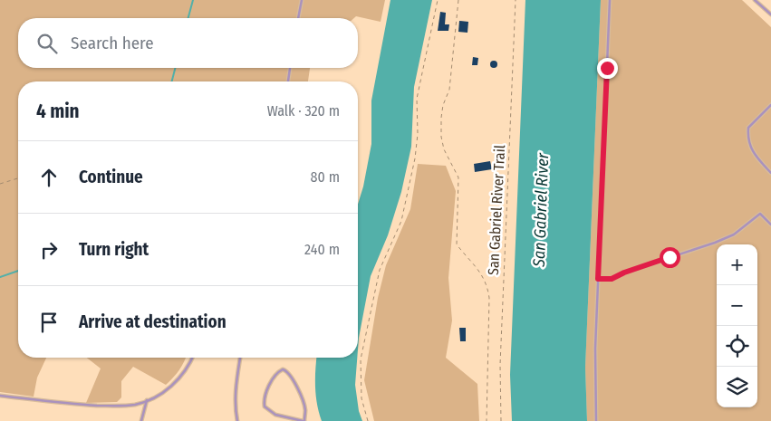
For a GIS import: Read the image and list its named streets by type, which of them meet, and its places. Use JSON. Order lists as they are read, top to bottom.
{
  "streets": {
    "path": ["San Gabriel River Trail"]
  },
  "water": ["San Gabriel River"],
  "page": {
    "search": "Search here",
    "heading": ["4 min", "Walk · 320 m"],
    "list": [
      ["Continue", "80 m"],
      ["Turn right", "240 m"],
      "Arrive at destination"
    ],
    "map_buttons": ["+", "−"]
  }
}
